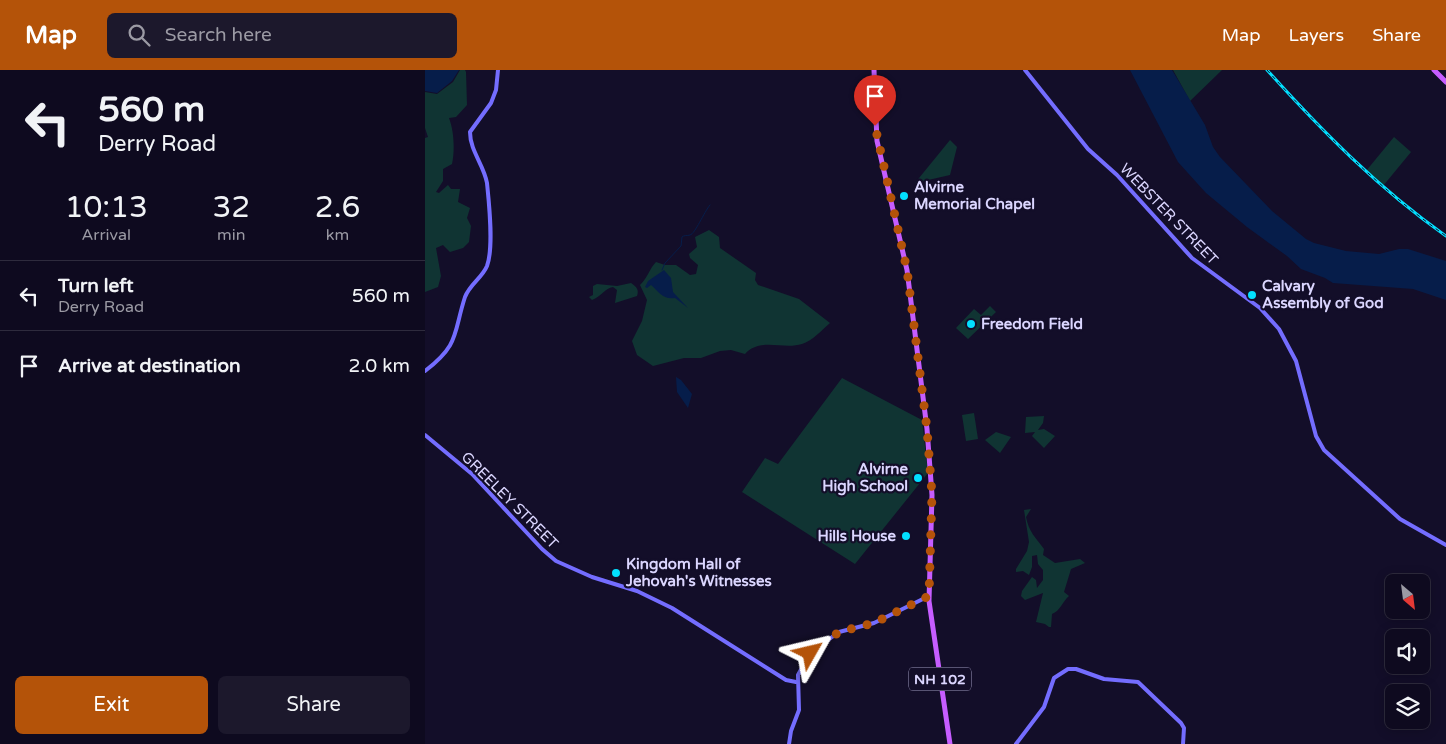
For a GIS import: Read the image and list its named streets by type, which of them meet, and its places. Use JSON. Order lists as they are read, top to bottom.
{
  "streets": {
    "main road": ["NH 102"],
    "street": ["WEBSTER STREET", "GREELEY STREET"]
  },
  "places": [
    "Alvirne Memorial Chapel",
    "Calvary Assembly of God",
    "Freedom Field",
    "Alvirne High School",
    "Hills House",
    "Kingdom Hall of Jehovah's Witnesses"
  ],
  "north": "bottom right",
  "page": {
    "header": "Map",
    "search": "Search here",
    "nav": ["Map", "Layers", "Share"],
    "turn": ["560 m", "Derry Road"],
    "eta": [
      "10:13",
      "Arrival",
      "32",
      "min",
      "2.6",
      "km"
    ],
    "list": [
      {
        "name": "Turn left",
        "note": "Derry Road",
        "value": "560 m"
      },
      {
        "name": "Arrive at destination",
        "value": "2.0 km"
      }
    ],
    "buttons": ["Exit", "Share"]
  }
}
